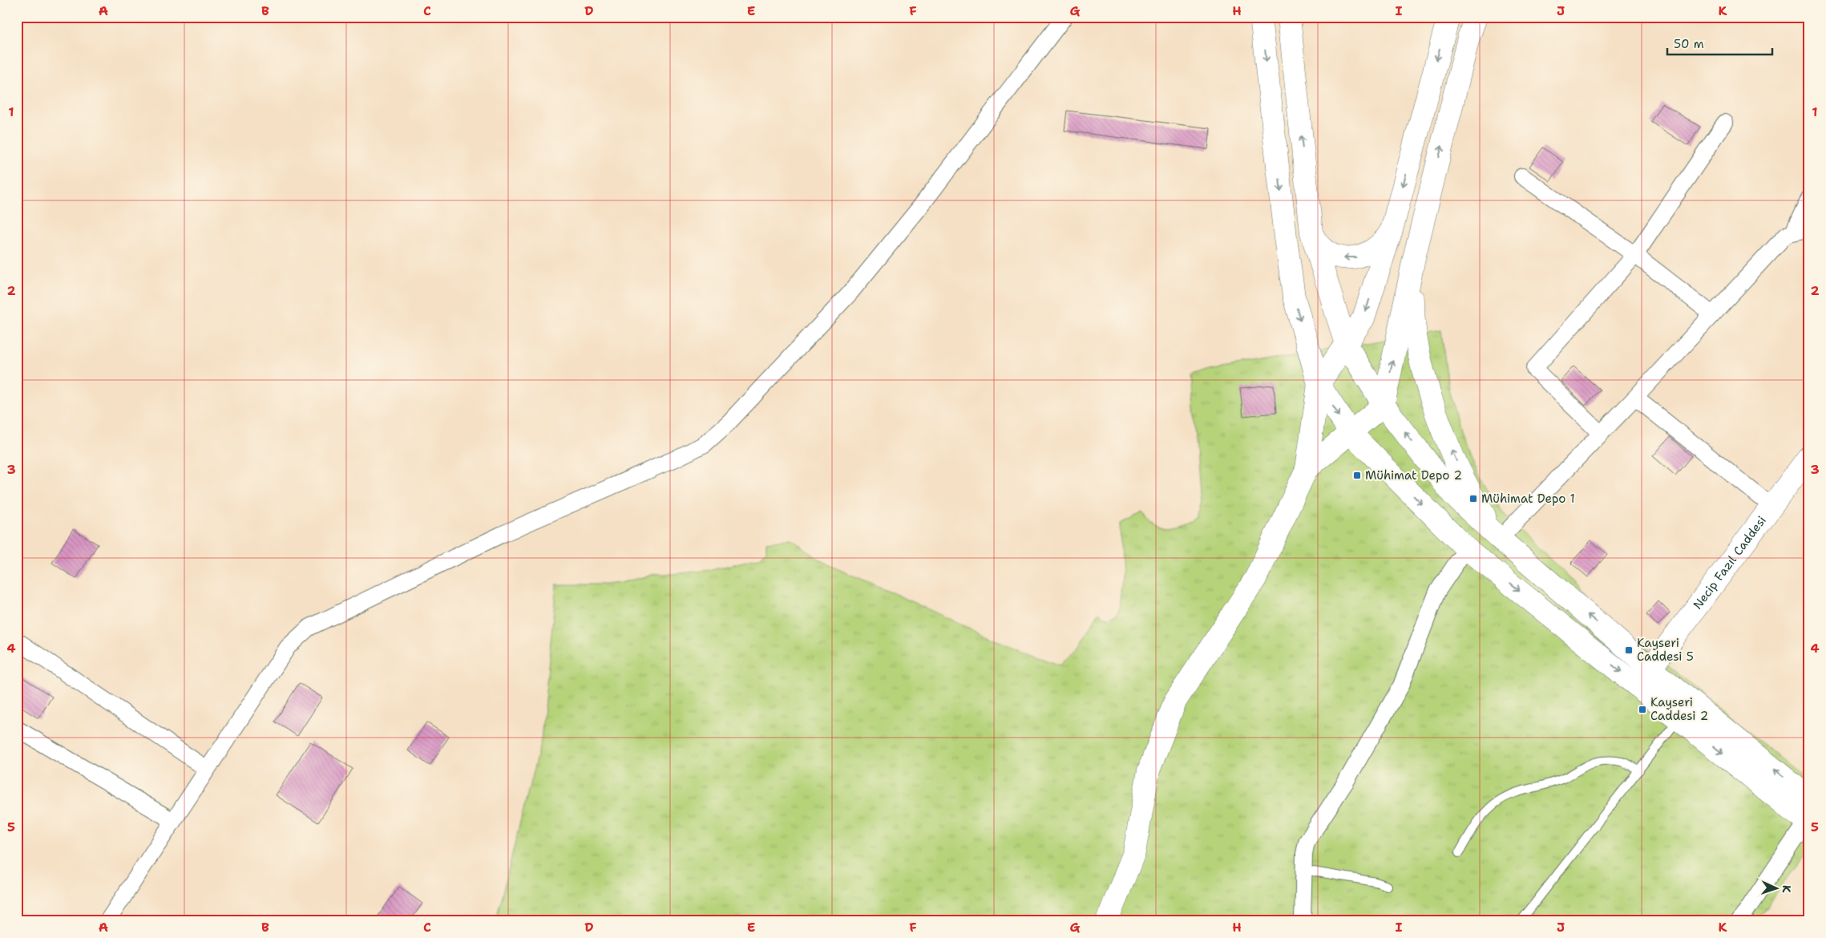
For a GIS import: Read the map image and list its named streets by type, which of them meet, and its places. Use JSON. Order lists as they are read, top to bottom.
{
  "streets": {
    "street": ["Necip Fazıl Caddesi"]
  },
  "places": {
    "transit": [
      "Mühimat Depo 2",
      "Mühimat Depo 1",
      "Kayseri Caddesi 5",
      "Kayseri Caddesi 2"
    ]
  },
  "scale_bar": "50 m",
  "north": "right",
  "grid": {
    "columns": [
      "A",
      "B",
      "C",
      "D",
      "E",
      "F",
      "G",
      "H",
      "I",
      "J",
      "K"
    ],
    "rows": [
      "1",
      "2",
      "3",
      "4",
      "5"
    ]
  }
}
